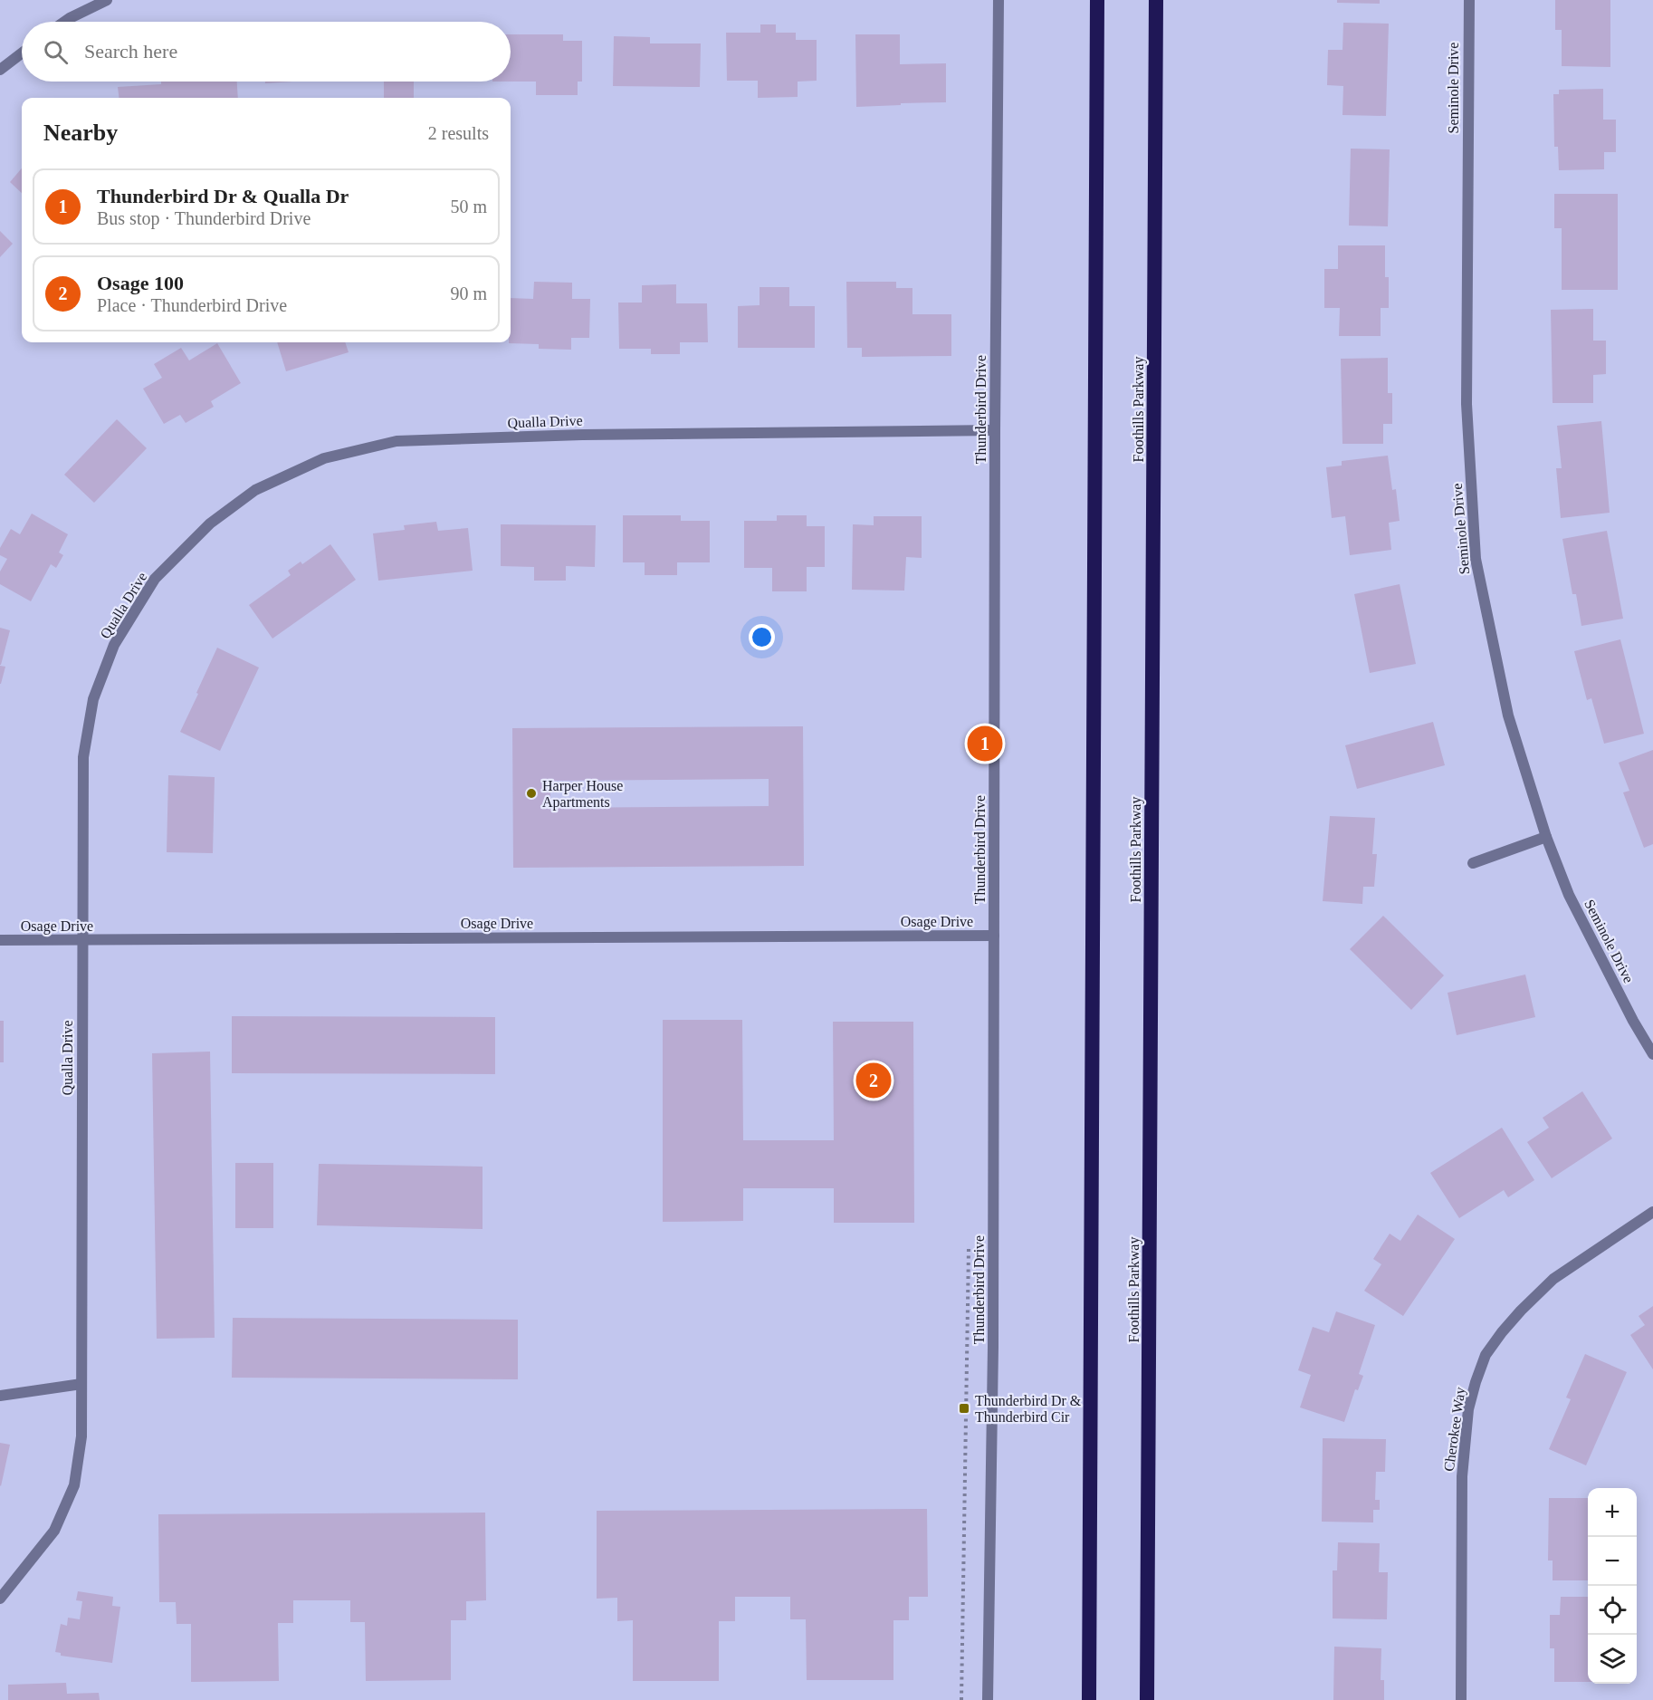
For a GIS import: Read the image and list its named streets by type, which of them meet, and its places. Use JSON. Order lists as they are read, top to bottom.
{
  "streets": {
    "highway": ["Foothills Parkway"],
    "street": [
      "Seminole Drive",
      "Thunderbird Drive",
      "Qualla Drive",
      "Osage Drive",
      "Cherokee Way"
    ]
  },
  "crossings": [
    ["Thunderbird Drive", "Qualla Drive"],
    ["Thunderbird Drive", "Osage Drive"],
    ["Qualla Drive", "Osage Drive"]
  ],
  "places": {
    "other": ["Harper House Apartments"],
    "transit": ["Thunderbird Dr & Thunderbird Cir"]
  },
  "page": {
    "search": "Search here",
    "heading": ["Nearby", "2 results"],
    "list": [
      {
        "mark": "1",
        "name": "Thunderbird Dr & Qualla Dr",
        "note": "Bus stop · Thunderbird Drive",
        "value": "50 m"
      },
      {
        "mark": "2",
        "name": "Osage 100",
        "note": "Place · Thunderbird Drive",
        "value": "90 m"
      }
    ],
    "pins": ["1", "2"],
    "map_buttons": ["+", "−"]
  }
}
